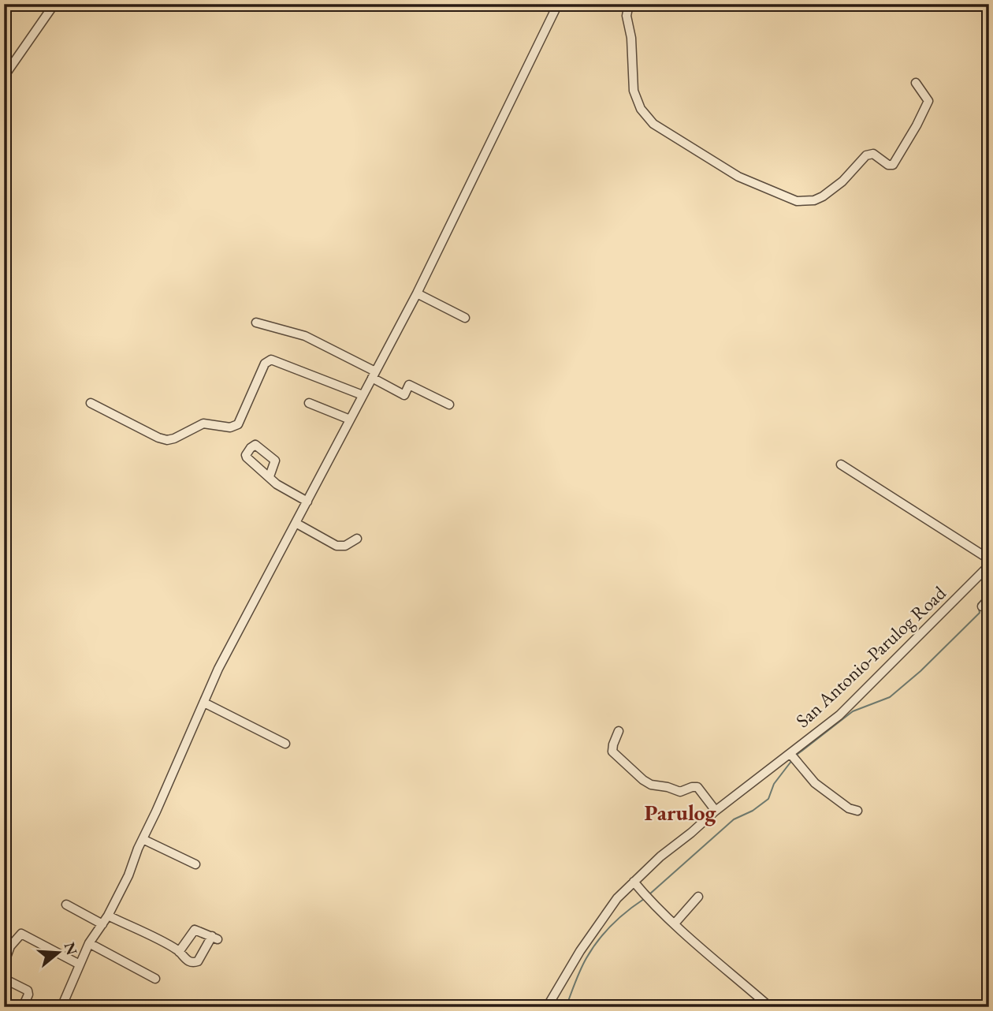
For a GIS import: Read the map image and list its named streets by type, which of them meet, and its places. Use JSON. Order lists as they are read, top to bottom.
{
  "streets": {
    "street": ["San Antonio-Parulog Road"]
  },
  "districts": ["Parulog"],
  "north": "right"
}
